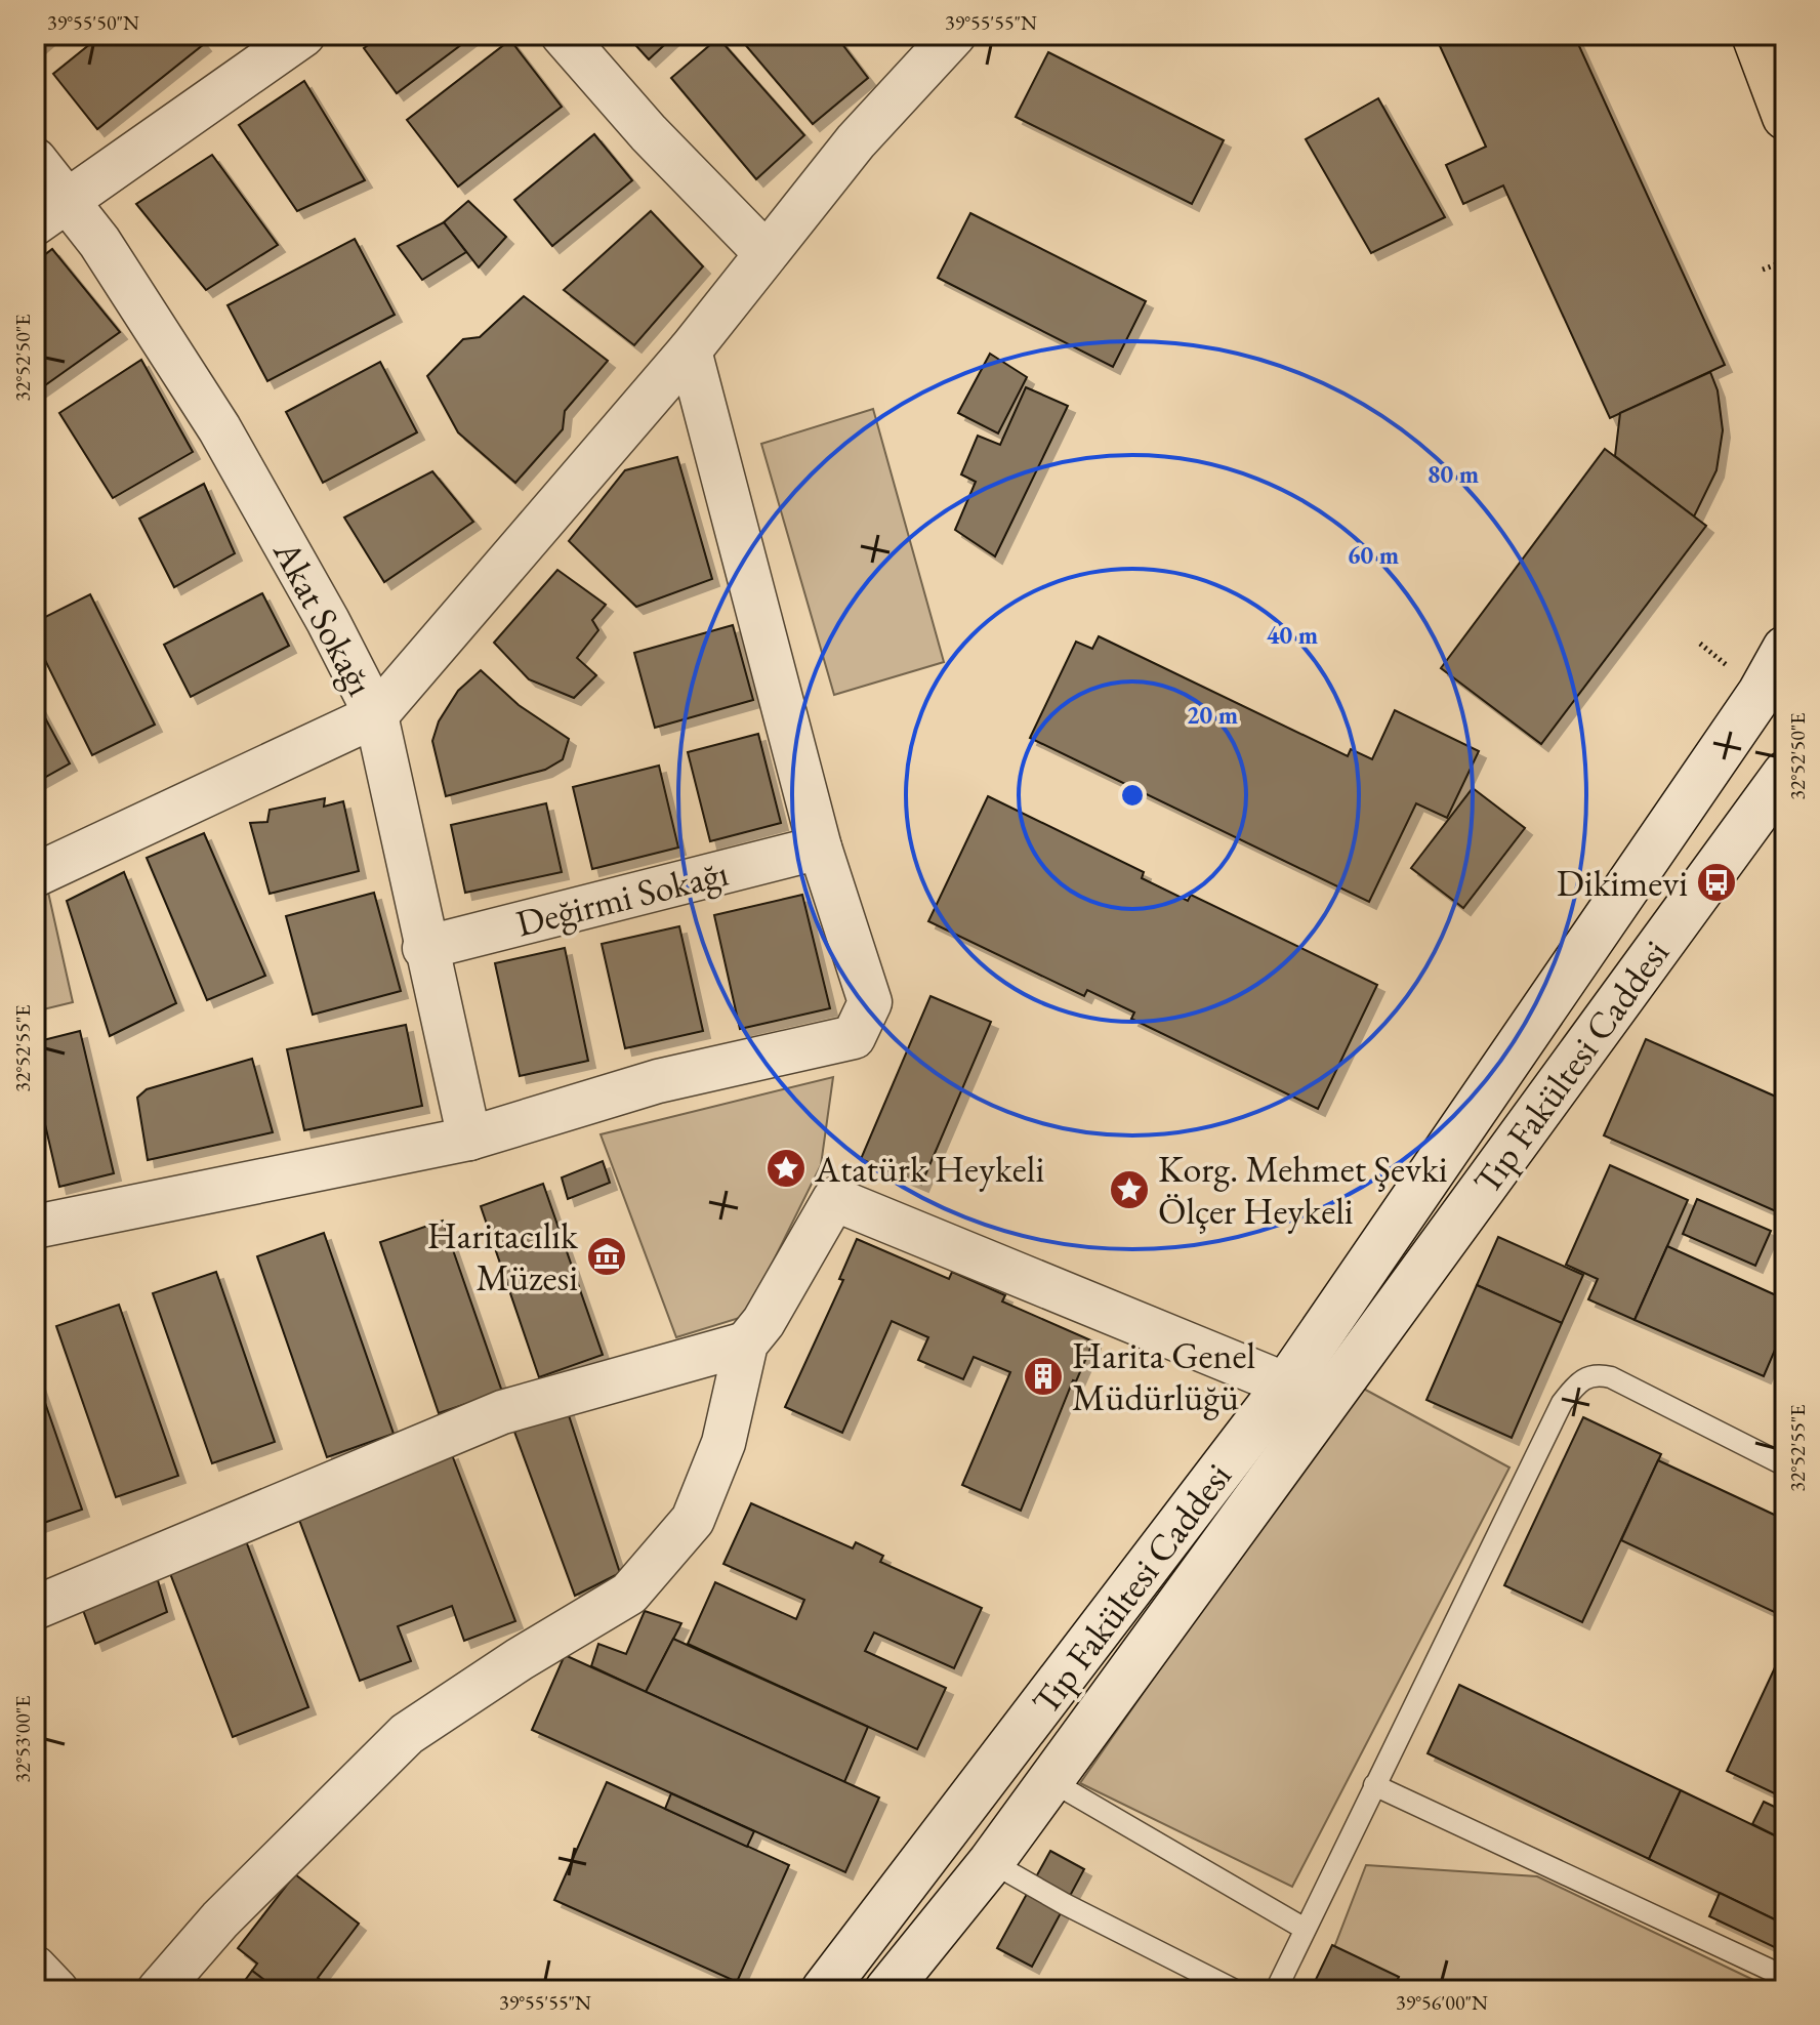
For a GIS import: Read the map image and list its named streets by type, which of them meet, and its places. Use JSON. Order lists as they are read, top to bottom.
{
  "streets": {
    "main road": ["Tıp Fakültesi Caddesi"],
    "street": ["Akat Sokağı", "Değirmi Sokağı"]
  },
  "crossings": [
    ["Akat Sokağı", "Değirmi Sokağı"]
  ],
  "places": {
    "bus stop": ["Dikimevi"],
    "place": ["Atatürk Heykeli", "Korg. Mehmet Şevki Ölçer Heykeli"],
    "museum": ["Haritacılık Müzesi"],
    "building": ["Harita Genel Müdürlüğü"]
  },
  "coordinates": [
    "39°55'50\"N",
    "39°55'55\"N",
    "32°52'50\"E",
    "32°52'55\"E",
    "32°53'00\"E",
    "39°56'00\"N"
  ],
  "rings": [
    "80 m",
    "60 m",
    "40 m",
    "20 m"
  ]
}
